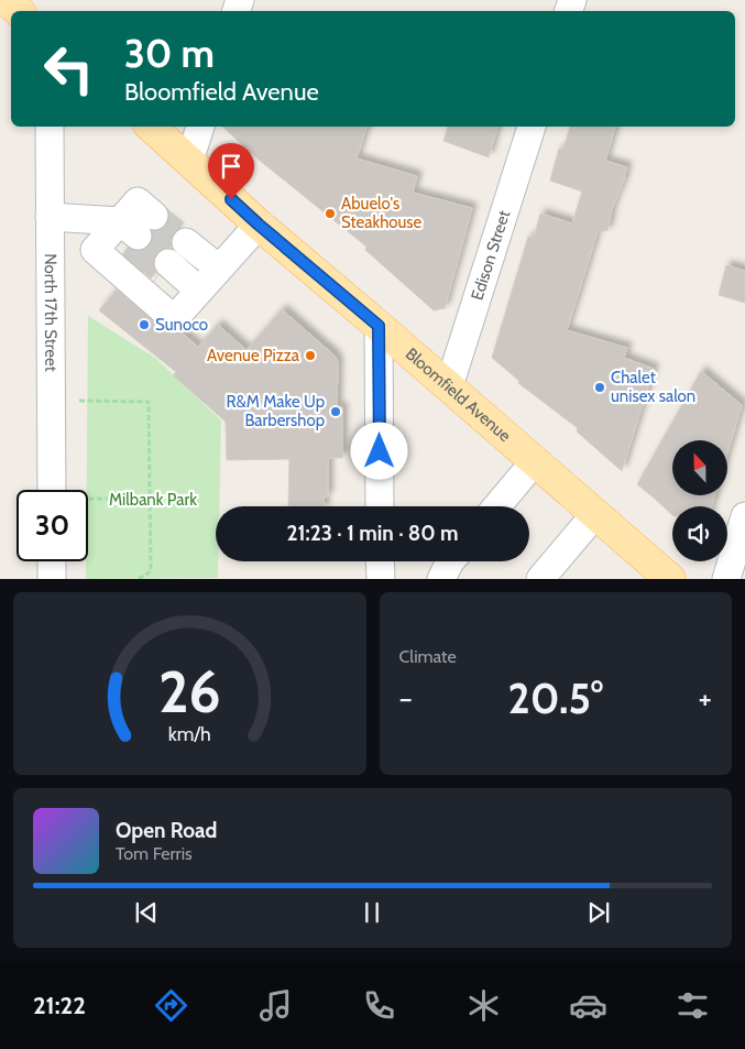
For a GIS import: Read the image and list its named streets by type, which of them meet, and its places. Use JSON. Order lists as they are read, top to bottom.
{
  "streets": {
    "main road": ["Bloomfield Avenue"],
    "street": ["Edison Street", "North 17th Street"]
  },
  "crossings": [
    ["Edison Street", "Bloomfield Avenue"]
  ],
  "parks": ["Milbank Park"],
  "places": [
    "Abuelo's Steakhouse",
    "Sunoco",
    "Avenue Pizza",
    "Chalet unisex salon",
    "R&M Make Up Barbershop"
  ],
  "north": "top",
  "page": {
    "turn": ["30 m", "Bloomfield Avenue"],
    "limit": "30",
    "trip": "21:23 · 1 min · 80 m",
    "tile": "Climate",
    "heat": ["−", "20.5°", "+"],
    "song": ["Open Road", "Tom Ferris"],
    "tabs": "21:22",
    "gauge": ["26", "km/h"]
  }
}
